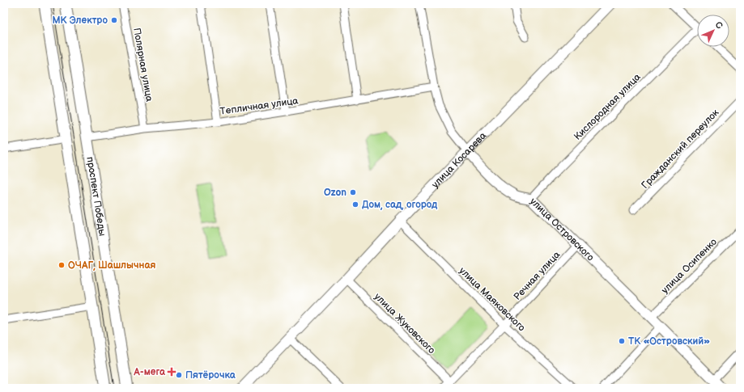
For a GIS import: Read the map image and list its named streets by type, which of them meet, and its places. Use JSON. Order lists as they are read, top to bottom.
{
  "streets": {
    "main road": ["проспект Победы"],
    "street": [
      "Полярная улица",
      "Тепличная улица",
      "Кислородная улица",
      "Гражданский переулок",
      "улица Косарева",
      "улица Островского",
      "улица Осипенко",
      "Речная улица",
      "улица Маяковского",
      "улица Жуковского"
    ]
  },
  "crossings": [
    ["Полярная улица", "Тепличная улица"],
    ["Тепличная улица", "проспект Победы"],
    ["Тепличная улица", "улица Островского"],
    ["Кислородная улица", "улица Островского"],
    ["улица Косарева", "улица Островского"],
    ["улица Косарева", "улица Маяковского"],
    ["улица Косарева", "улица Жуковского"],
    ["улица Островского", "улица Осипенко"],
    ["улица Островского", "Речная улица"],
    ["Речная улица", "улица Маяковского"],
    ["Речная улица", "улица Жуковского"]
  ],
  "places": {
    "other": [
      "МК Электро",
      "Ozon",
      "Дом, сад, огород",
      "ОЧАГ, Шашлычная",
      "ТК «Островский»",
      "Пятёрочка"
    ],
    "health": ["А-мега"]
  },
  "north": "top right"
}
